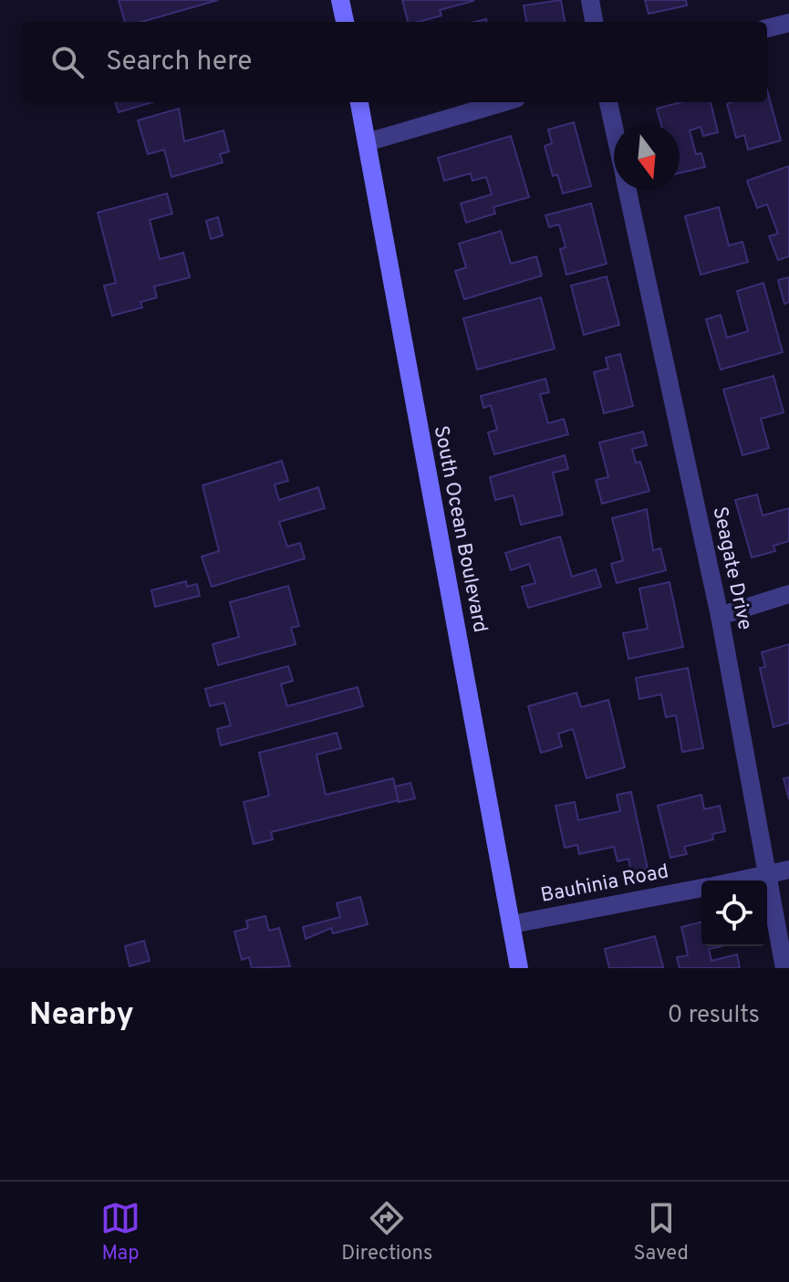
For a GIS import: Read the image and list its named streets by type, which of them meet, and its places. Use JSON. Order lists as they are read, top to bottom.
{
  "streets": {
    "main road": ["South Ocean Boulevard"],
    "street": ["Seagate Drive", "Bauhinia Road"]
  },
  "crossings": [
    ["South Ocean Boulevard", "Bauhinia Road"]
  ],
  "north": "bottom",
  "page": {
    "search": "Search here",
    "heading": ["Nearby", "0 results"],
    "nav": ["Map", "Directions", "Saved"]
  }
}
